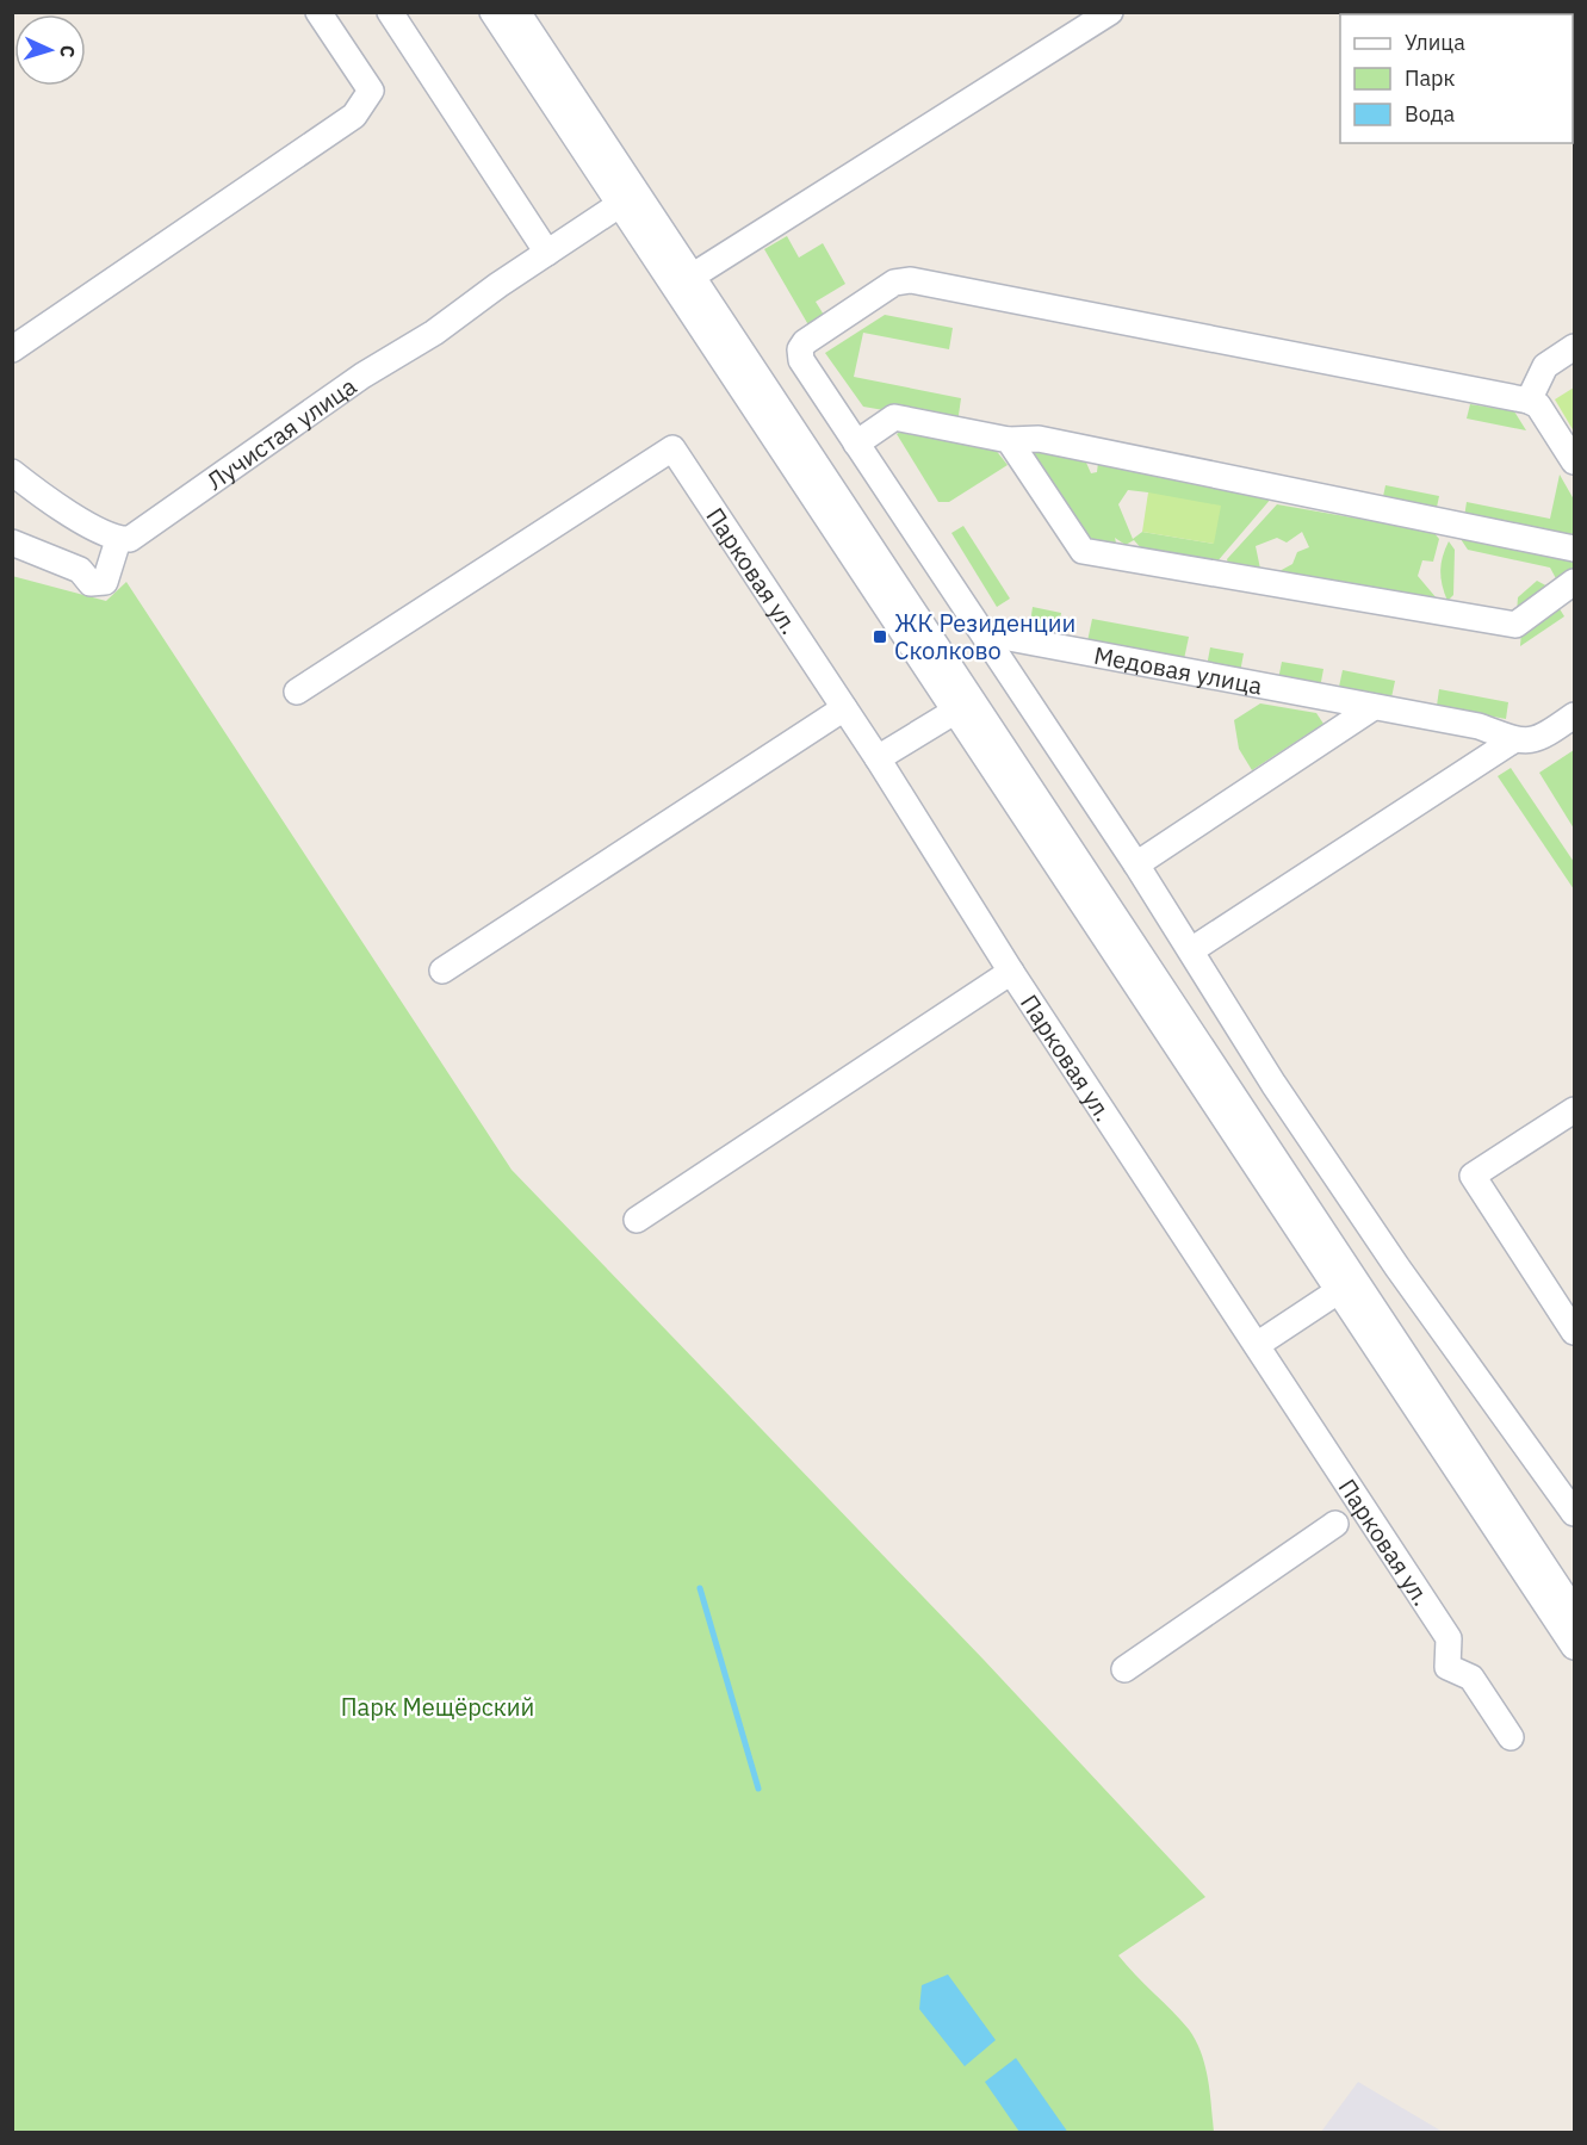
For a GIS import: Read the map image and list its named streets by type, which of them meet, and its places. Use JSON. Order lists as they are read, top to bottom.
{
  "streets": {
    "street": ["Лучистая улица", "Парковая ул.", "Медовая улица"]
  },
  "parks": ["Парк Мещёрский"],
  "places": {
    "transit": ["ЖК Резиденции Сколково"]
  },
  "legend": ["Улица", "Парк", "Вода"],
  "north": "right"
}
